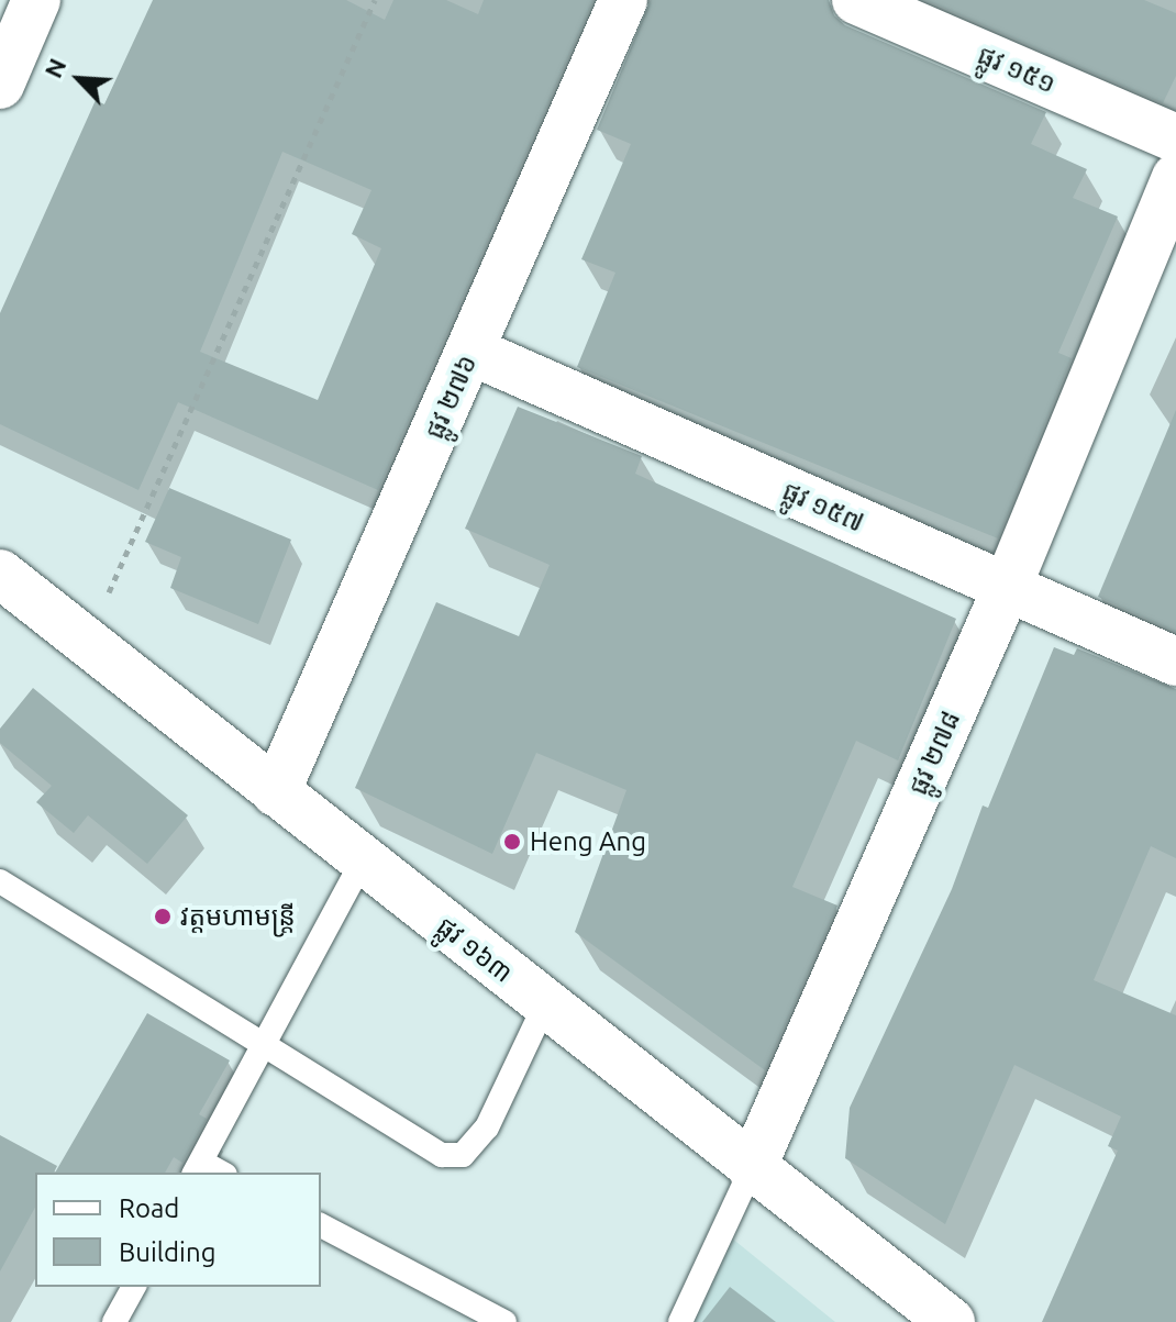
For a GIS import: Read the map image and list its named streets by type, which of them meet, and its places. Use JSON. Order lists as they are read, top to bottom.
{
  "streets": {
    "street": [
      "ផ្លូវ ១៥១",
      "ផ្លូវ ២៧៦",
      "ផ្លូវ ១៥៧",
      "ផ្លូវ ២៧៨",
      "ផ្លូវ ១៦៣"
    ]
  },
  "crossings": [
    ["ផ្លូវ ២៧៦", "ផ្លូវ ១៥៧"],
    ["ផ្លូវ ២៧៦", "ផ្លូវ ១៦៣"],
    ["ផ្លូវ ១៥៧", "ផ្លូវ ២៧៨"],
    ["ផ្លូវ ២៧៨", "ផ្លូវ ១៦៣"]
  ],
  "places": ["Heng Ang", "វត្តមហាមន្រ្តី"],
  "legend": ["Road", "Building"],
  "north": "top left"
}
